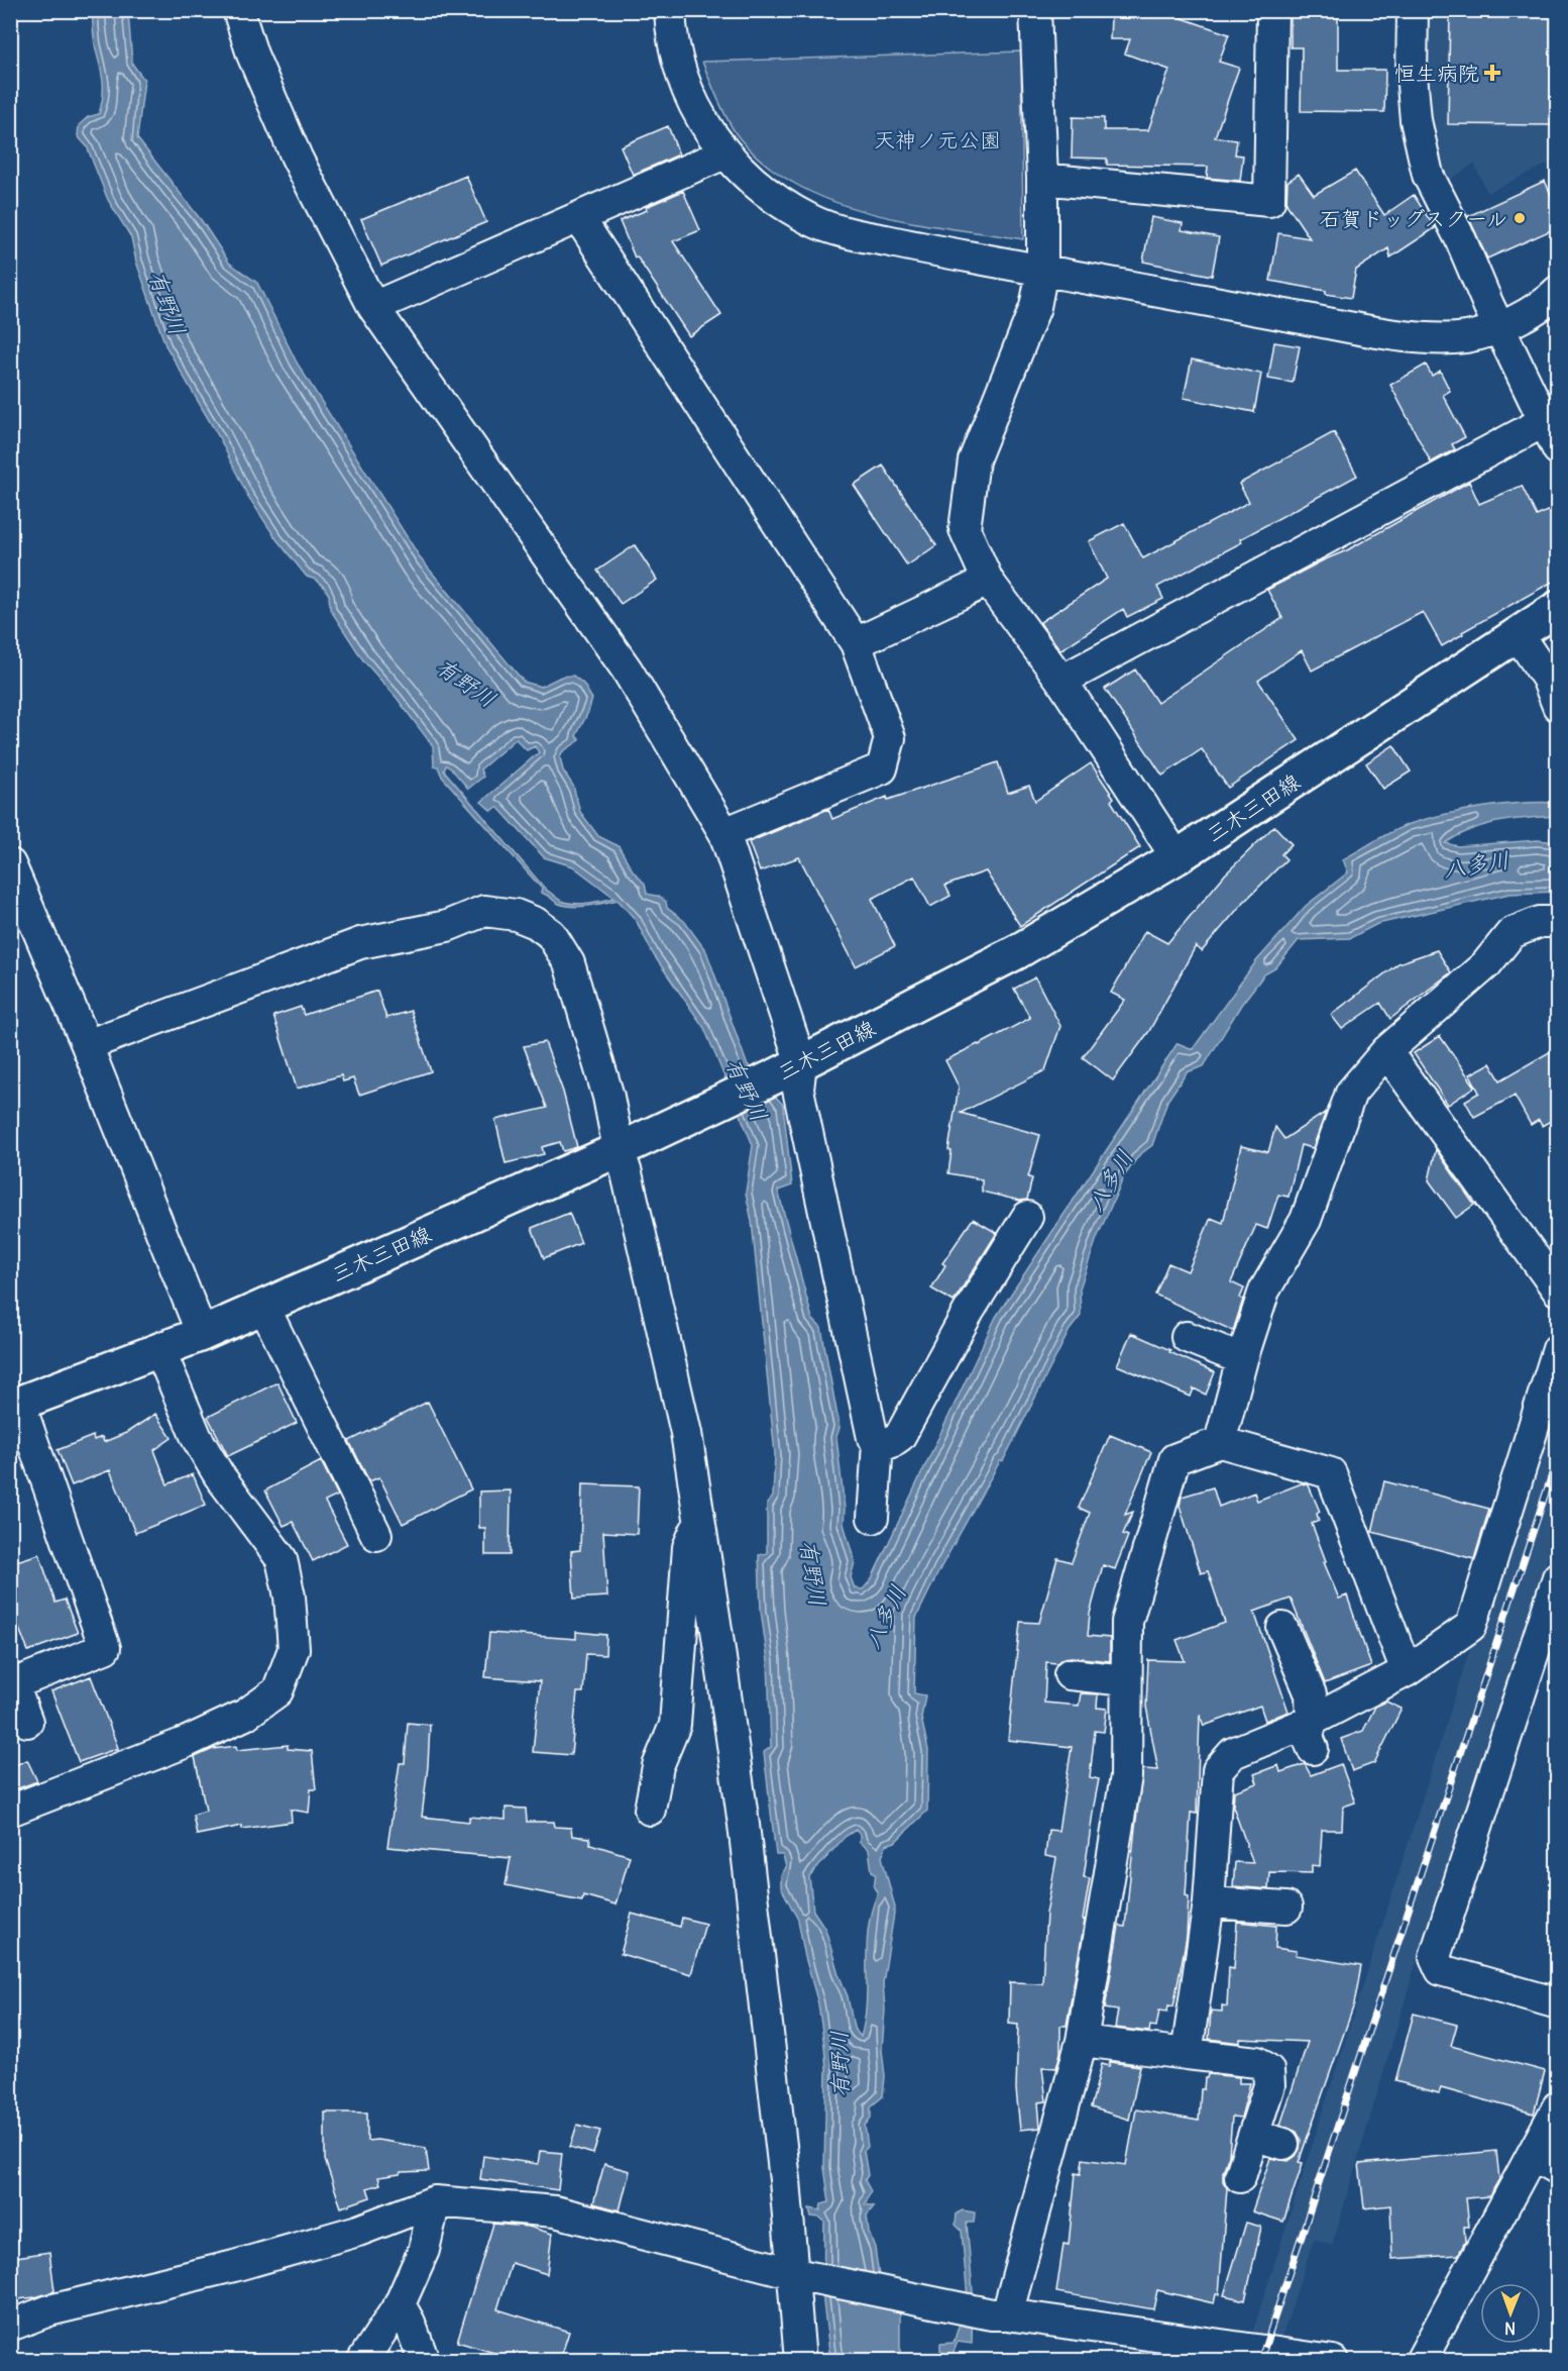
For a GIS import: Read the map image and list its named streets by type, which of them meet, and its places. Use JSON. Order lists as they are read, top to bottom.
{
  "streets": {
    "main road": ["三木三田線"]
  },
  "water": ["有野川", "八多川"],
  "parks": ["天神ノ元公園"],
  "places": {
    "health": ["恒生病院"],
    "other": ["石賀ドッグスクール"]
  },
  "north": "bottom"
}
